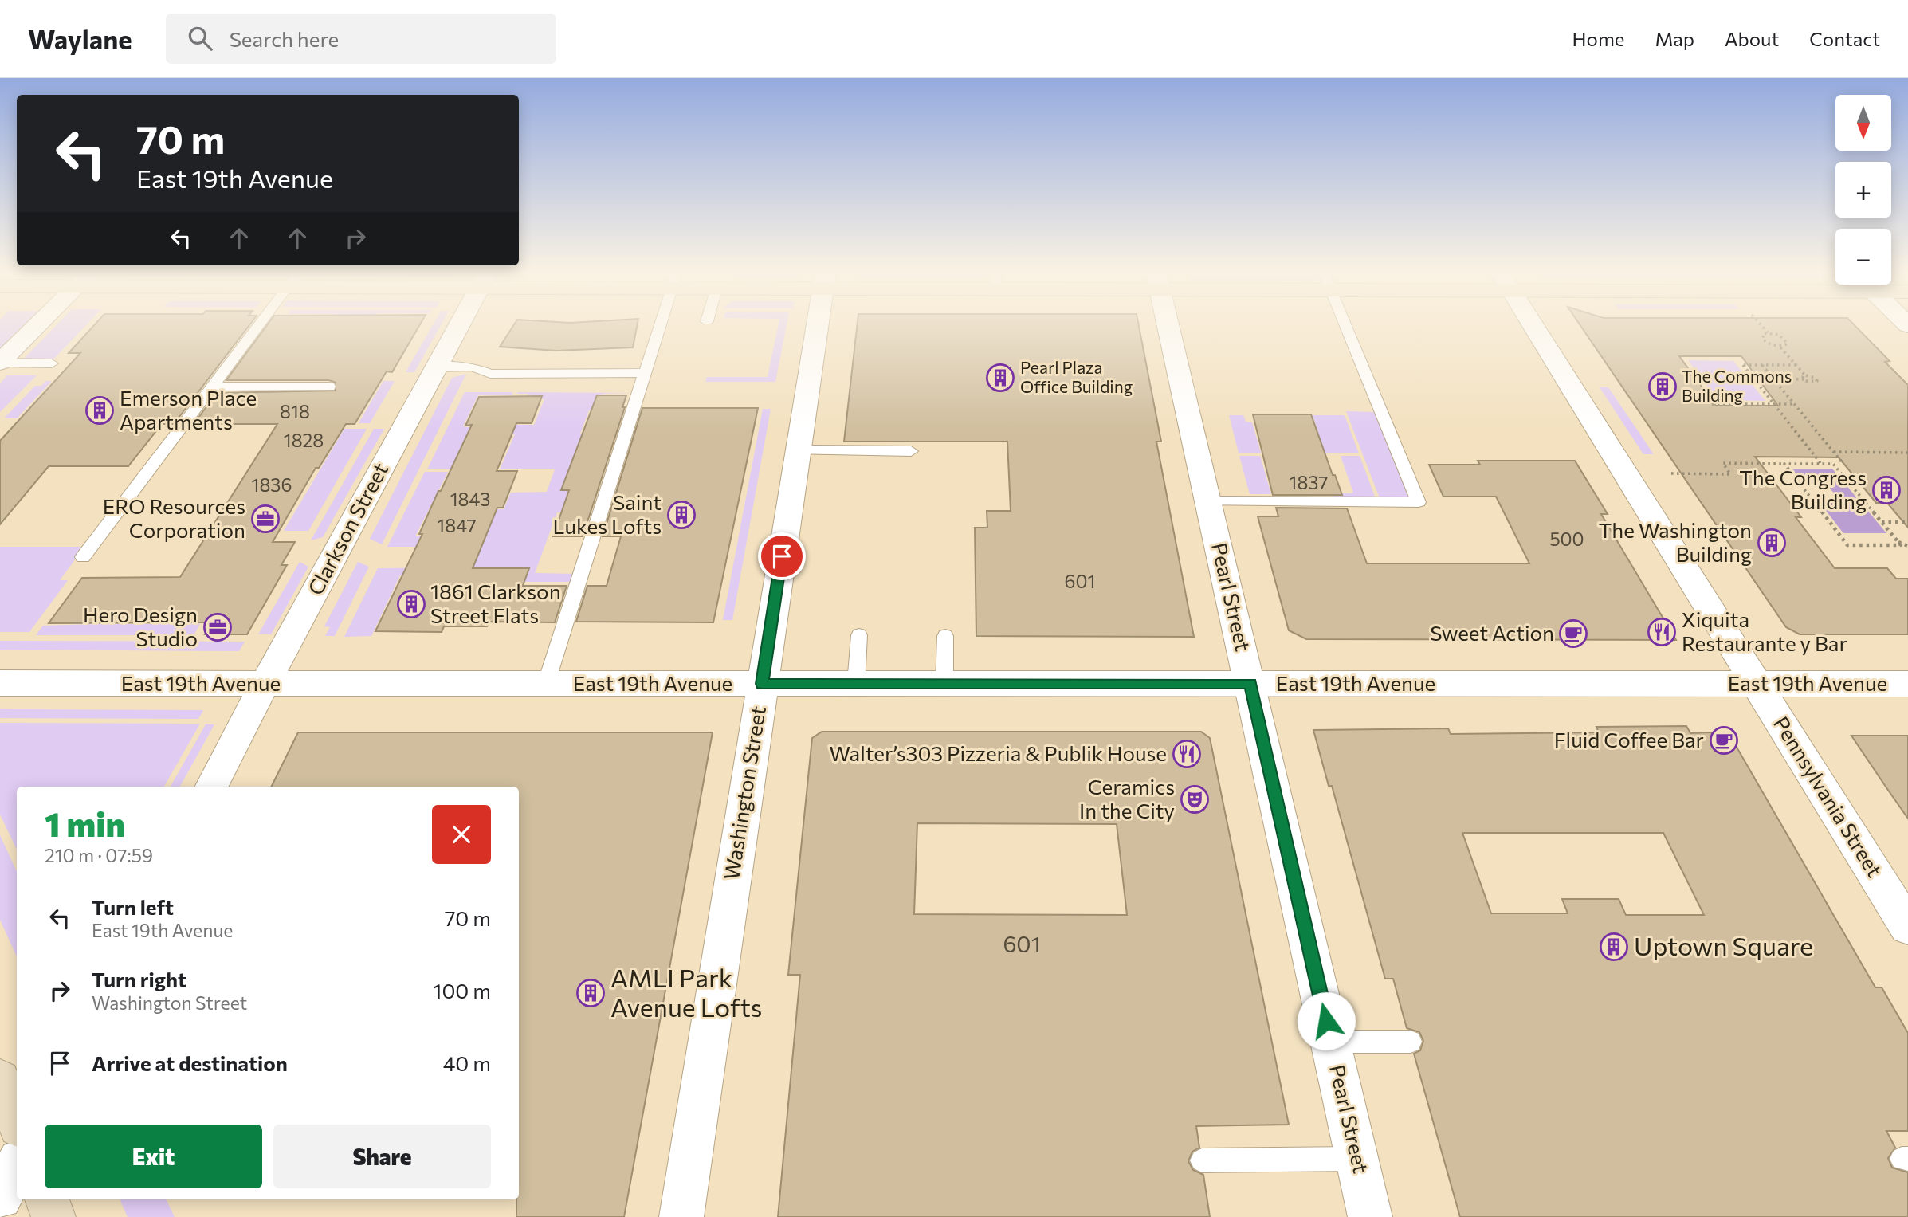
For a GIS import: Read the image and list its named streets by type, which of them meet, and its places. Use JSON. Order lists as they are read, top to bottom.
{
  "streets": {
    "street": [
      "Clarkson Street",
      "Pearl Street",
      "East 19th Avenue",
      "Washington Street",
      "Pennsylvania Street"
    ]
  },
  "crossings": [
    ["Clarkson Street", "East 19th Avenue"],
    ["Pearl Street", "East 19th Avenue"],
    ["East 19th Avenue", "Washington Street"],
    ["East 19th Avenue", "Pennsylvania Street"]
  ],
  "places": {
    "building": [
      "Pearl Plaza Office Building",
      "The Commons Building",
      "Emerson Place Apartments",
      "The Congress Building",
      "Saint Lukes Lofts",
      "The Washington Building",
      "1861 Clarkson Street Flats",
      "Uptown Square",
      "AMLI Park Avenue Lofts"
    ],
    "office": ["ERO Resources Corporation", "Hero Design Studio"],
    "restaurant": ["Xiquita Restaurante y Bar", "Walter’s303 Pizzeria & Publik House"],
    "cafe": ["Sweet Action", "Fluid Coffee Bar"],
    "theatre": ["Ceramics In the City"]
  },
  "house_numbers": [
    "818",
    "1828",
    "1837",
    "1836",
    "1843",
    "1847",
    "500",
    "601",
    "601"
  ],
  "north": "bottom",
  "page": {
    "header": "Waylane",
    "search": "Search here",
    "nav": [
      "Home",
      "Map",
      "About",
      "Contact"
    ],
    "map_buttons": ["+", "−"],
    "turn": ["70 m", "East 19th Avenue"],
    "heading": ["1 min", "210 m · 07:59"],
    "list": [
      {
        "name": "Turn left",
        "note": "East 19th Avenue",
        "value": "70 m"
      },
      {
        "name": "Turn right",
        "note": "Washington Street",
        "value": "100 m"
      },
      {
        "name": "Arrive at destination",
        "value": "40 m"
      }
    ],
    "buttons": ["Exit", "Share"]
  }
}
